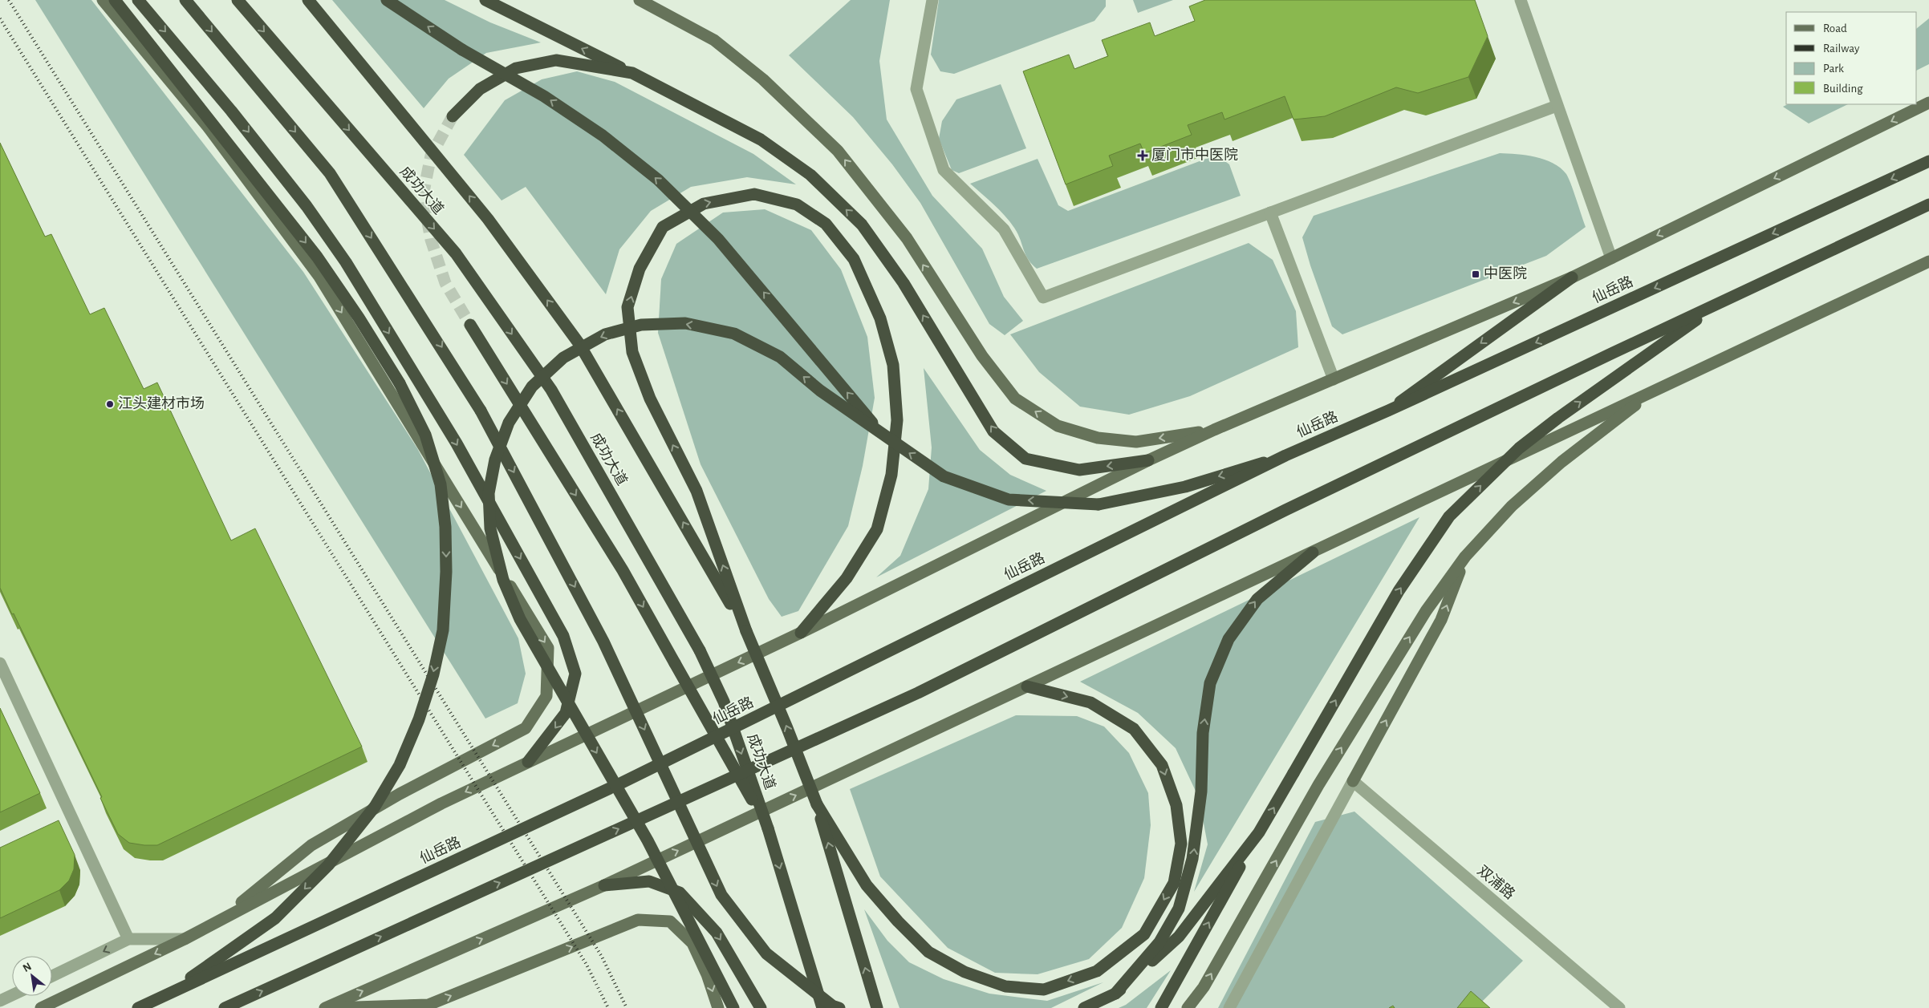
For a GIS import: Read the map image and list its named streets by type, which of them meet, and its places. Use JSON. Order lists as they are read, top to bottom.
{
  "streets": {
    "highway": ["成功大道", "仙岳路"],
    "street": ["双浦路"]
  },
  "places": {
    "health": ["厦门市中医院"],
    "transit": ["中医院"],
    "other": ["江头建材市场"]
  },
  "legend": [
    "Road",
    "Railway",
    "Park",
    "Building"
  ],
  "north": "top left"
}
